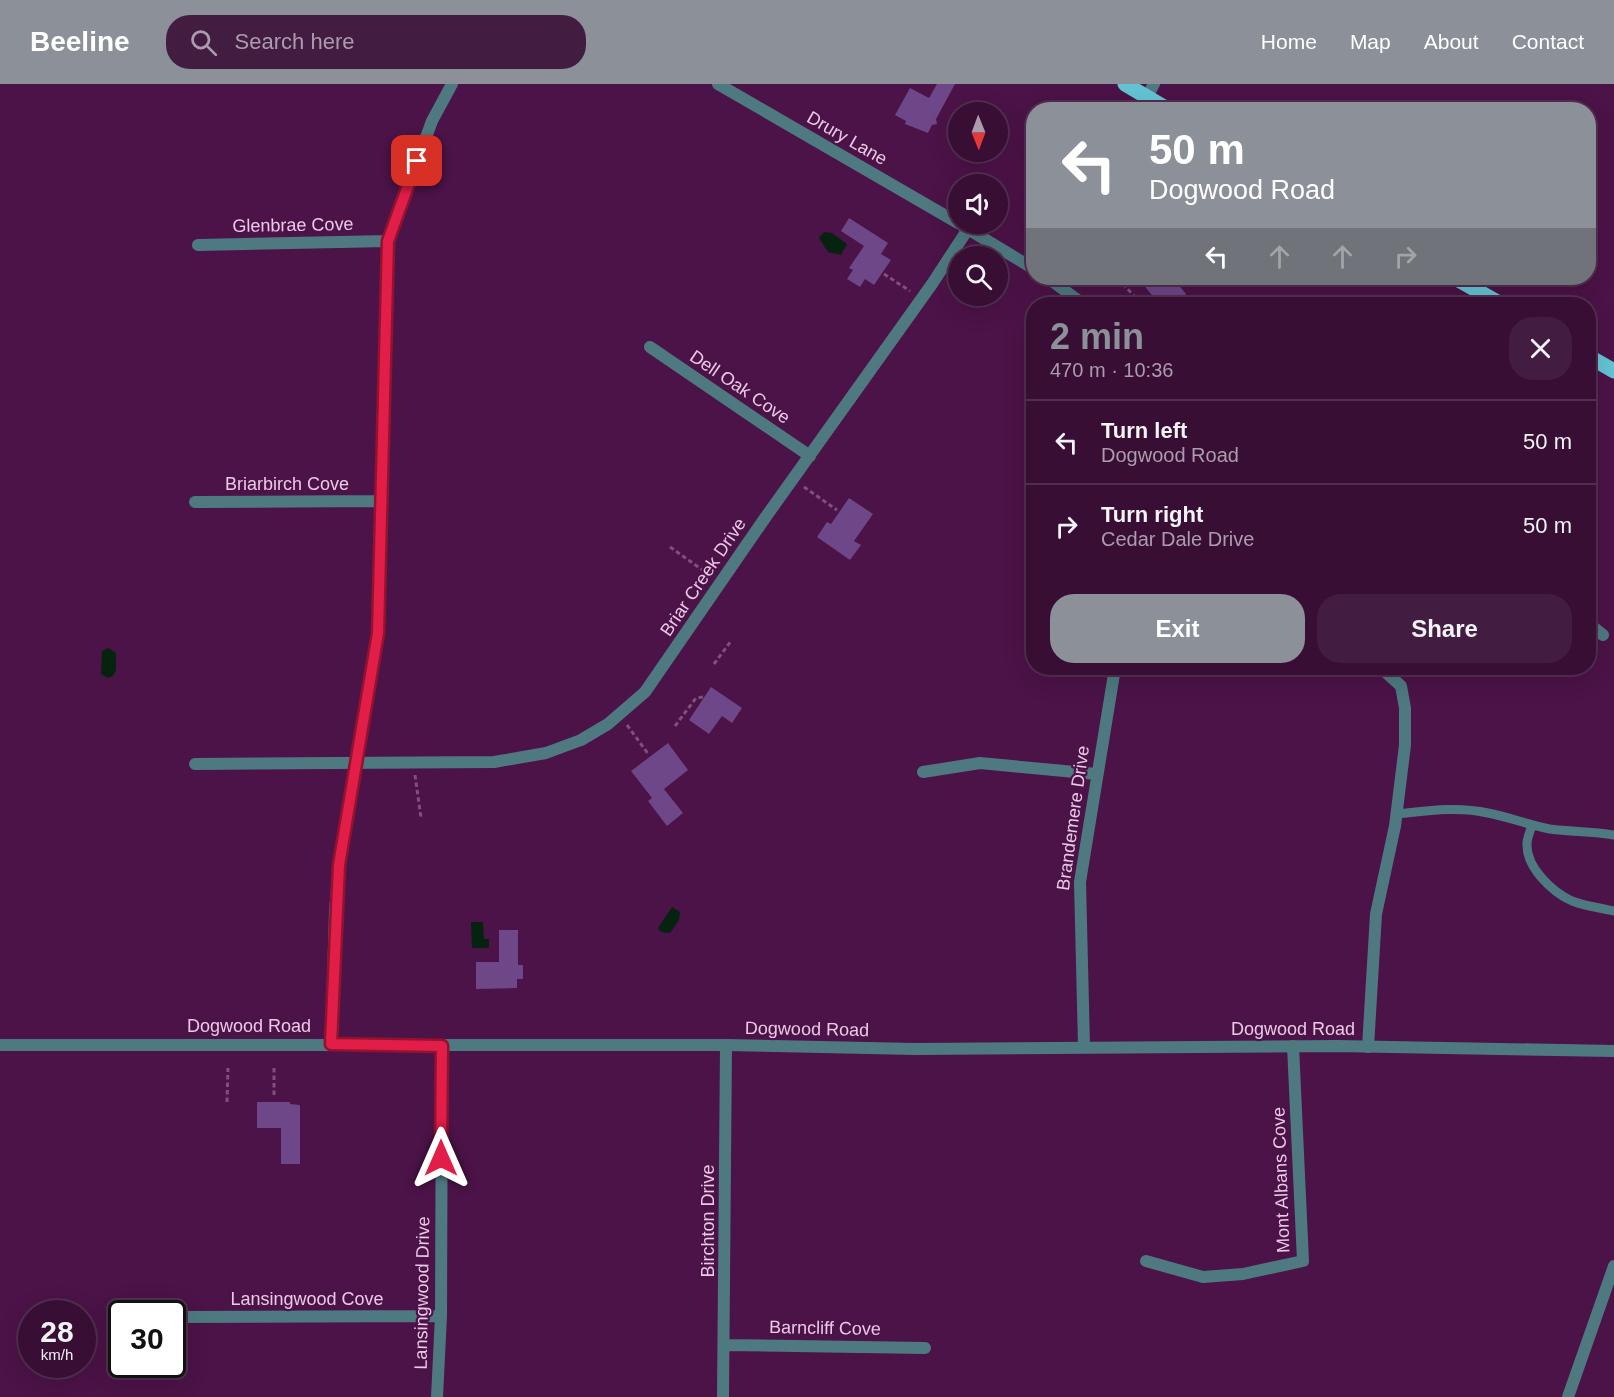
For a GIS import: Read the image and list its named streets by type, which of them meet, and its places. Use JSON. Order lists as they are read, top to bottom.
{
  "streets": {
    "street": [
      "Drury Lane",
      "Glenbrae Cove",
      "Dell Oak Cove",
      "Briarbirch Cove",
      "Briar Creek Drive",
      "Brandemere Drive",
      "Dogwood Road",
      "Mont Albans Cove",
      "Birchton Drive",
      "Lansingwood Drive",
      "Lansingwood Cove",
      "Barncliff Cove"
    ]
  },
  "crossings": [
    ["Dell Oak Cove", "Briar Creek Drive"],
    ["Brandemere Drive", "Dogwood Road"],
    ["Dogwood Road", "Mont Albans Cove"],
    ["Dogwood Road", "Birchton Drive"],
    ["Dogwood Road", "Lansingwood Drive"],
    ["Birchton Drive", "Barncliff Cove"],
    ["Lansingwood Drive", "Lansingwood Cove"]
  ],
  "north": "bottom",
  "page": {
    "header": "Beeline",
    "search": "Search here",
    "nav": [
      "Home",
      "Map",
      "About",
      "Contact"
    ],
    "turn": ["50 m", "Dogwood Road"],
    "heading": ["2 min", "470 m · 10:36"],
    "list": [
      {
        "name": "Turn left",
        "note": "Dogwood Road",
        "value": "50 m"
      },
      {
        "name": "Turn right",
        "note": "Cedar Dale Drive",
        "value": "50 m"
      }
    ],
    "buttons": ["Exit", "Share"],
    "speed": "28 km/h",
    "limit": "30"
  }
}
